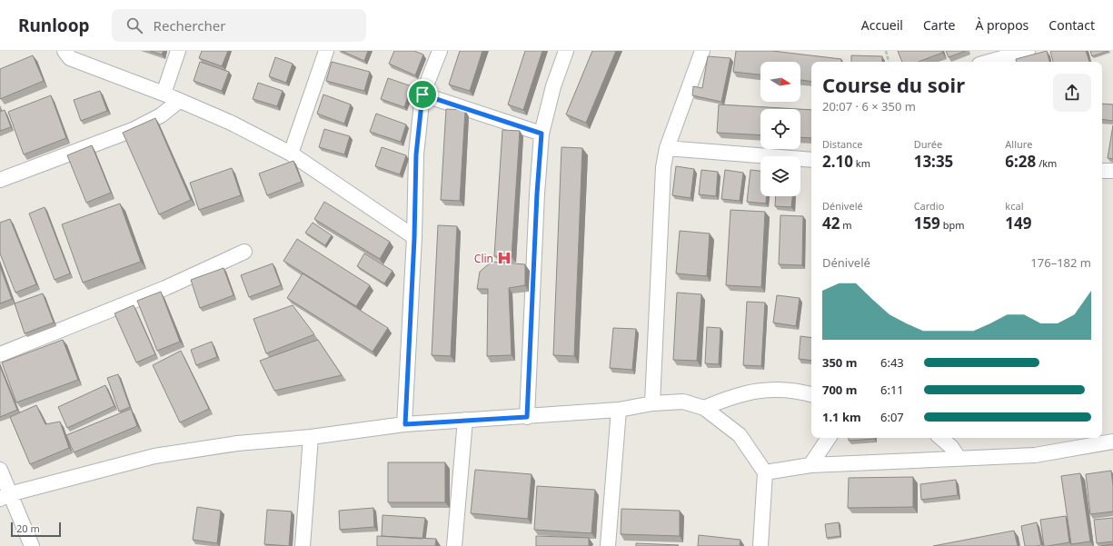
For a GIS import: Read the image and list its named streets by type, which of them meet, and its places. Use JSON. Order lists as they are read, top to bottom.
{
  "places": {
    "hospital": ["Clin"]
  },
  "scale_bar": "20 m",
  "north": "right",
  "page": {
    "header": "Runloop",
    "search": "Rechercher",
    "nav": [
      "Accueil",
      "Carte",
      "À propos",
      "Contact"
    ],
    "heading": ["Course du soir", "20:07 · 6 × 350 m"],
    "stats": [
      ["Distance", "2.10 km"],
      ["Durée", "13:35"],
      ["Allure", "6:28 /km"],
      ["Dénivelé", "42 m"],
      ["Cardio", "159 bpm"],
      ["kcal", "149"]
    ],
    "chart": ["Dénivelé", "176–182 m"],
    "list": [
      {
        "name": "350 m",
        "note": "6:43"
      },
      {
        "name": "700 m",
        "note": "6:11"
      },
      {
        "name": "1.1 km",
        "note": "6:07"
      }
    ],
    "scale": "20 m"
  }
}
